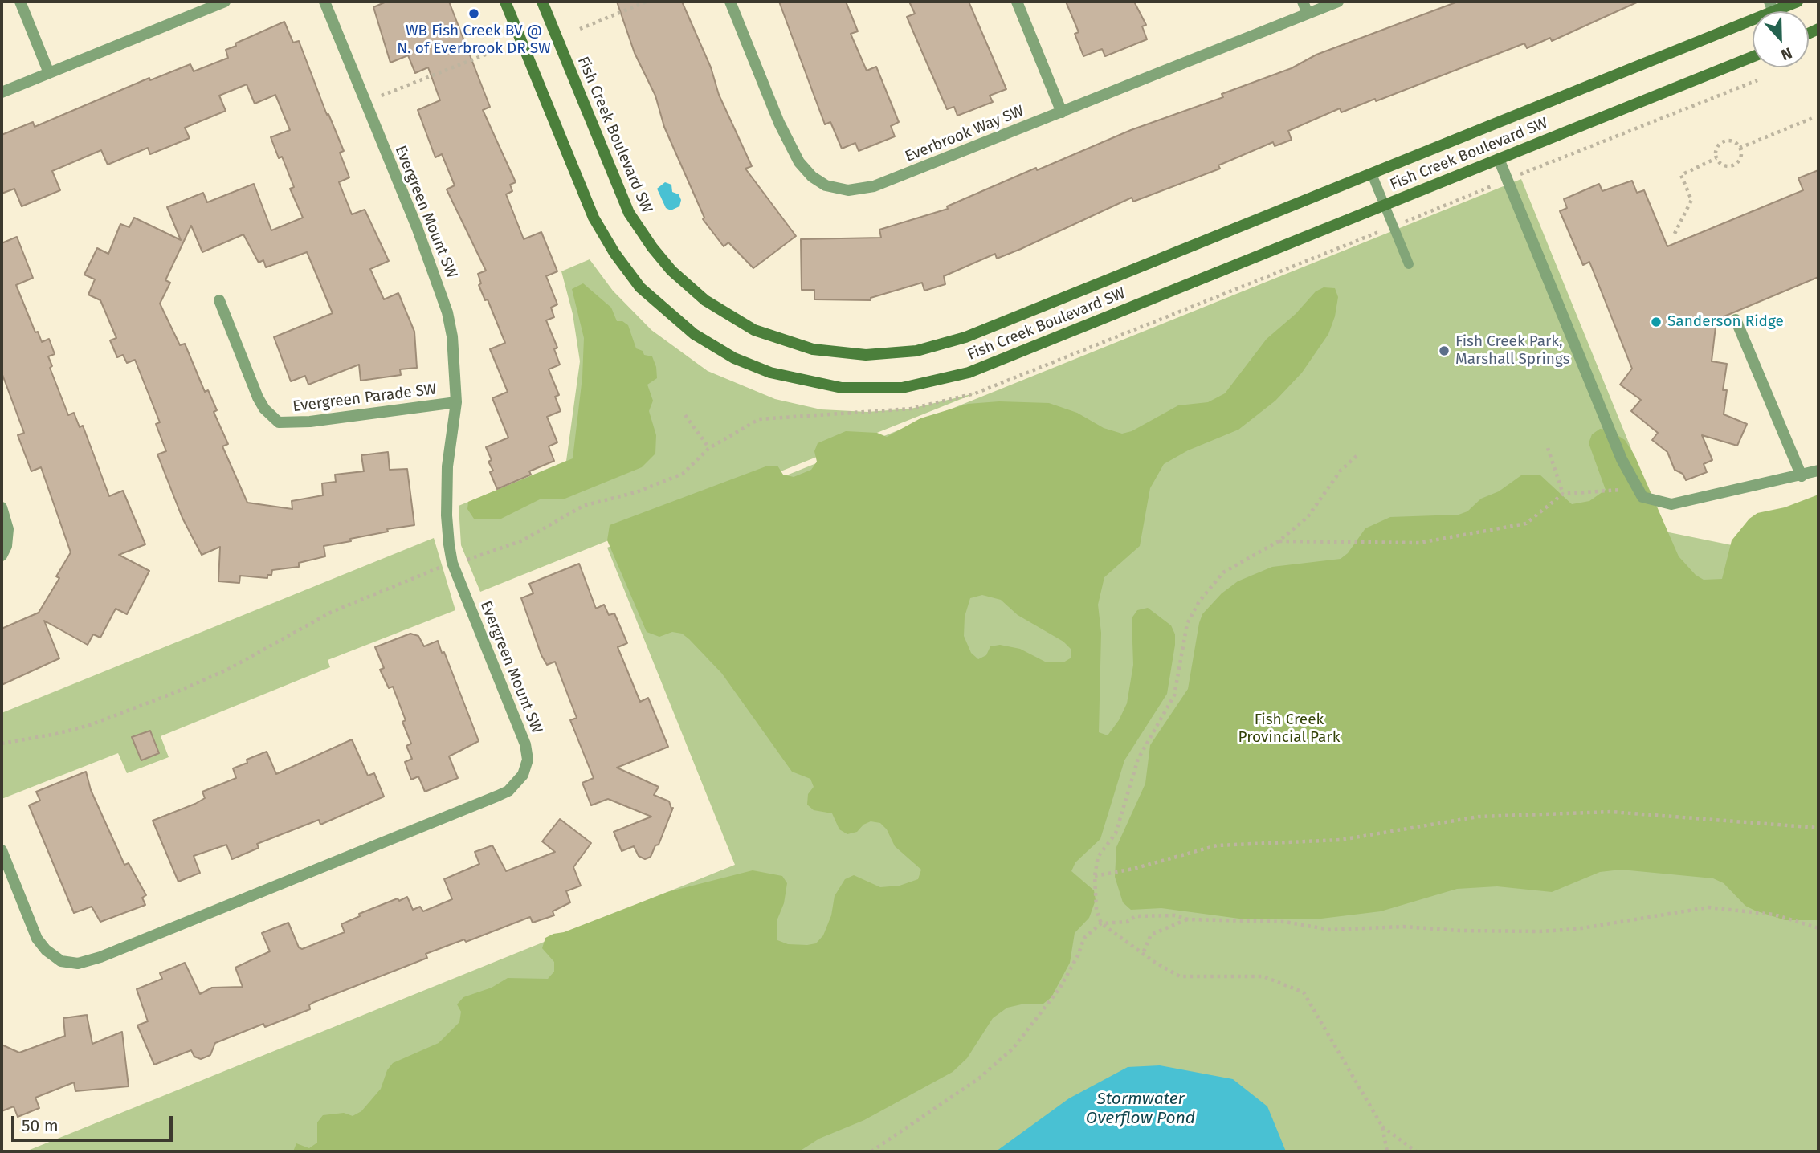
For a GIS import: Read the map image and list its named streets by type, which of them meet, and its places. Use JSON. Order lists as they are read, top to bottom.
{
  "streets": {
    "main road": ["Fish Creek Boulevard SW"],
    "street": ["Everbrook Way SW", "Evergreen Mount SW", "Evergreen Parade SW"]
  },
  "crossings": [
    ["Evergreen Mount SW", "Evergreen Parade SW"]
  ],
  "water": ["Stormwater Overflow Pond"],
  "parks": ["Fish Creek Provincial Park"],
  "places": ["WB Fish Creek BV @ N. of Everbrook DR SW", "Sanderson Ridge", "Fish Creek Park, Marshall Springs"],
  "scale_bar": "50 m",
  "north": "bottom"
}
